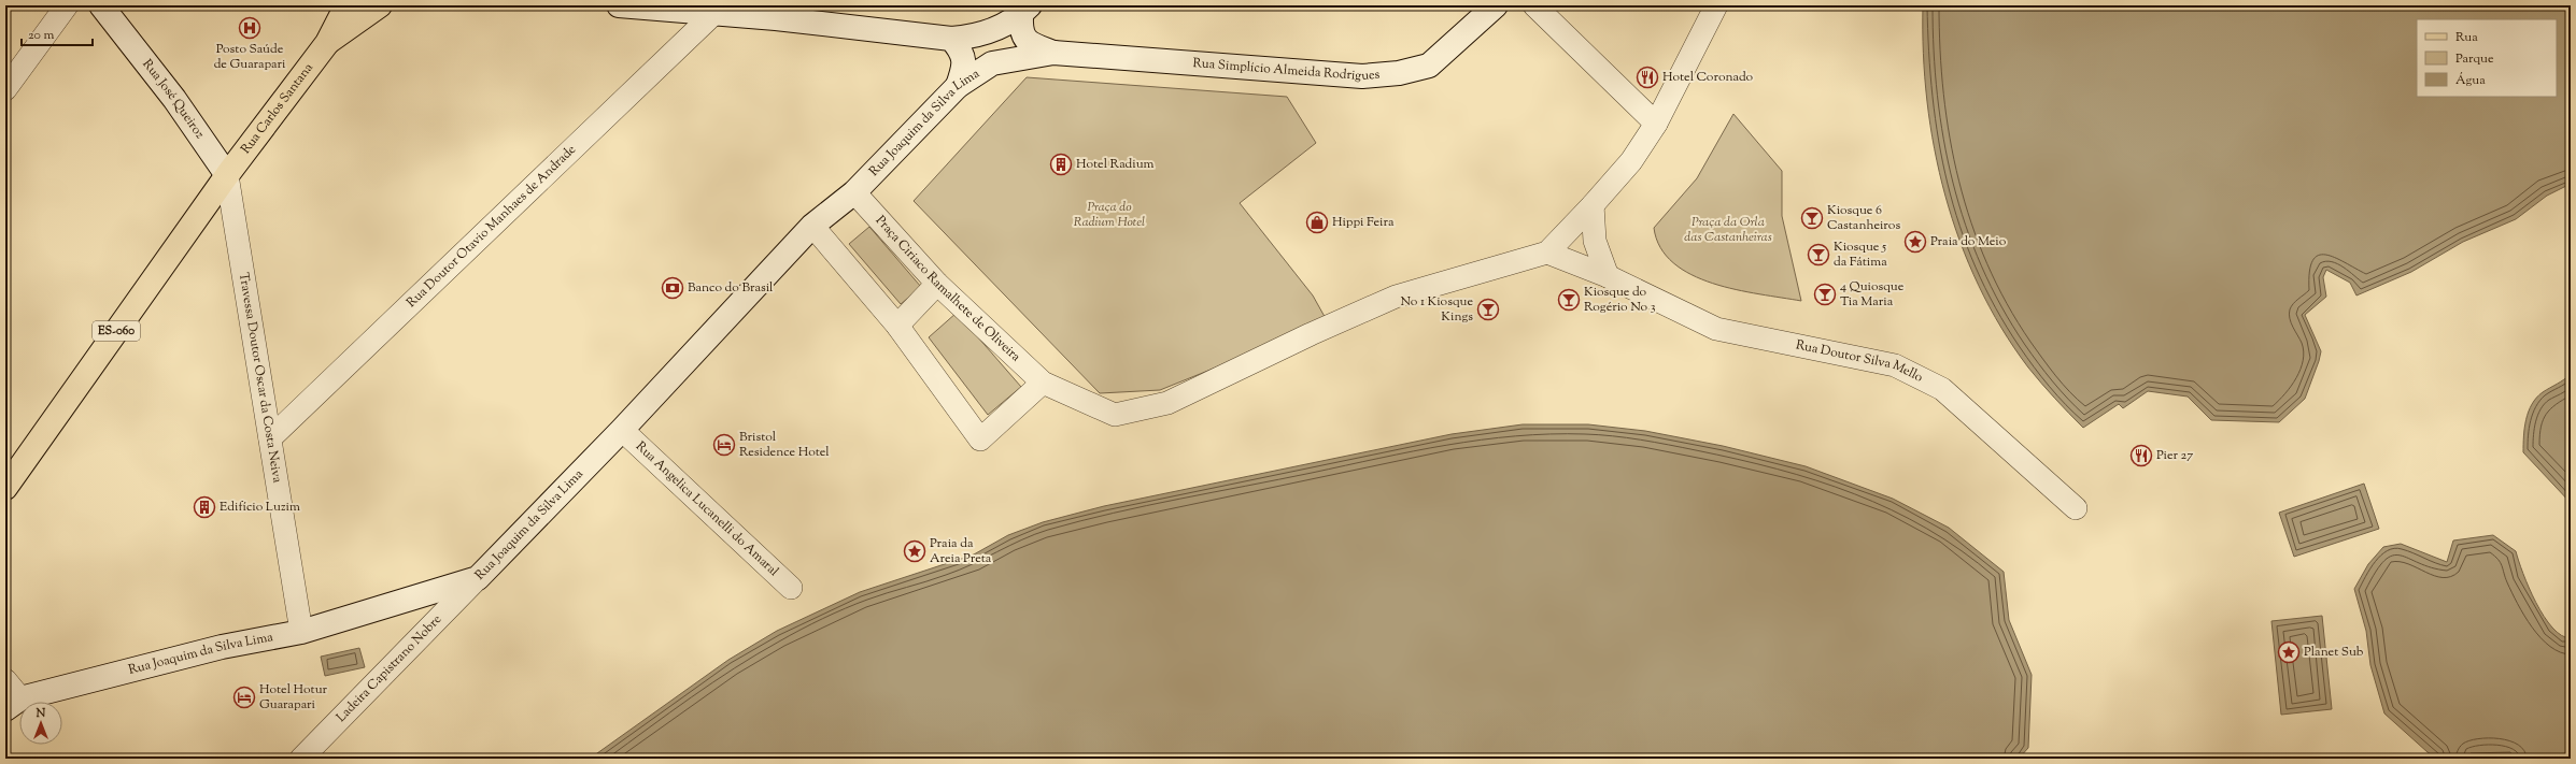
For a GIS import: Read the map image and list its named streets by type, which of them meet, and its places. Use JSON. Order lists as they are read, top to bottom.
{
  "streets": {
    "main road": ["Rua Carlos Santana", "ES-060"],
    "street": [
      "Rua Simplício Almeida Rodrigues",
      "Rua José Queiroz",
      "Rua Joaquim da Silva Lima",
      "Rua Doutor Otavio Manhaes de Andrade",
      "Praça Ciriaco Ramalhete de Oliveira",
      "Rua Doutor Silva Mello",
      "Travessa Doutor Oscar da Costa Neiva",
      "Rua Angelica Lucanelli do Amaral",
      "Ladeira Capistrano Nobre"
    ]
  },
  "crossings": [
    ["Rua Simplício Almeida Rodrigues", "Rua Joaquim da Silva Lima"],
    ["Rua José Queiroz", "Rua Carlos Santana"],
    ["Rua José Queiroz", "ES-060"],
    ["Rua José Queiroz", "Travessa Doutor Oscar da Costa Neiva"],
    ["Rua Carlos Santana", "ES-060"],
    ["Rua Carlos Santana", "Travessa Doutor Oscar da Costa Neiva"],
    ["Rua Joaquim da Silva Lima", "Praça Ciriaco Ramalhete de Oliveira"],
    ["Rua Joaquim da Silva Lima", "Travessa Doutor Oscar da Costa Neiva"],
    ["Rua Joaquim da Silva Lima", "Rua Angelica Lucanelli do Amaral"],
    ["Rua Joaquim da Silva Lima", "Ladeira Capistrano Nobre"],
    ["Rua Doutor Otavio Manhaes de Andrade", "Travessa Doutor Oscar da Costa Neiva"],
    ["Praça Ciriaco Ramalhete de Oliveira", "Rua Doutor Silva Mello"],
    ["ES-060", "Travessa Doutor Oscar da Costa Neiva"]
  ],
  "parks": ["Praça do Radium Hotel", "Praça da Orla das Castanheiras"],
  "places": {
    "hospital": ["Posto Saúde de Guarapari"],
    "restaurant": ["Hotel Coronado", "Pier 27"],
    "building": ["Hotel Radium", "Edifício Luzim"],
    "bar": [
      "Kiosque 6 Castanheiros",
      "Kiosque 5 da Fátima",
      "4 Quiosque Tia Maria",
      "Kiosque do Rogério No 3",
      "No 1 Kiosque Kings"
    ],
    "shop": ["Hippi Feira"],
    "place": ["Praia do Meio", "Praia da Areia Preta", "Planet Sub"],
    "bank": ["Banco do Brasil"],
    "hotel": ["Bristol Residence Hotel", "Hotel Hotur Guarapari"]
  },
  "legend": ["Rua", "Parque", "Água"],
  "scale_bar": "20 m",
  "north": "top"
}
